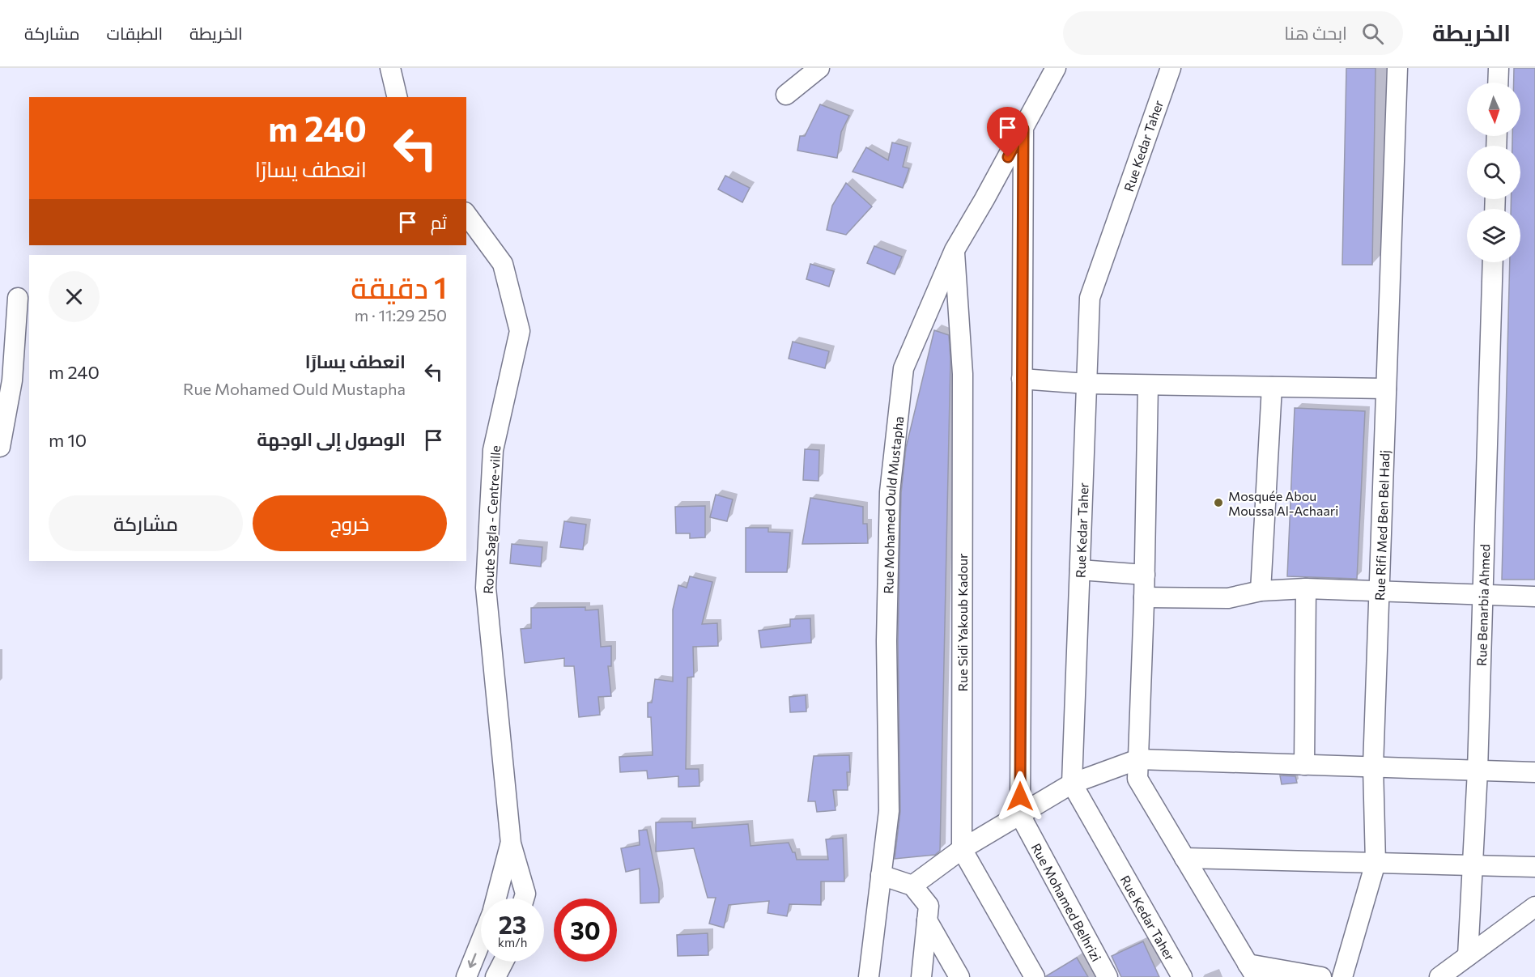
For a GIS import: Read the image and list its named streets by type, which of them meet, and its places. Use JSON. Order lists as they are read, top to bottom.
{
  "streets": {
    "street": [
      "Rue Kedar Taher",
      "Rue Mohamed Ould Mustapha",
      "Route Sagla - Centre-ville",
      "Rue Rifi Med Ben Bel Hadj",
      "Rue Benarbia Ahmed",
      "Rue Sidi Yakoub Kadour",
      "Rue Mohamed Belhrizi"
    ]
  },
  "crossings": [
    ["Rue Mohamed Ould Mustapha", "Rue Sidi Yakoub Kadour"],
    ["Rue Mohamed Ould Mustapha", "Rue Mohamed Belhrizi"]
  ],
  "places": ["Mosquée Abou Moussa Al-Achaari"],
  "north": "bottom",
  "page": {
    "header": "الخريطة",
    "search": "ابحث هنا",
    "nav": ["الخريطة", "الطبقات", "مشاركة"],
    "turn": ["240 m", "انعطف يسارًا"],
    "then": "ثم",
    "heading": ["1 دقيقة", "250 m · 11:29"],
    "list": [
      {
        "name": "انعطف يسارًا",
        "note": "Rue Mohamed Ould Mustapha",
        "value": "240 m"
      },
      {
        "name": "الوصول إلى الوجهة",
        "value": "10 m"
      }
    ],
    "buttons": ["خروج", "مشاركة"],
    "speed": "23 km/h",
    "limit": "30"
  }
}
